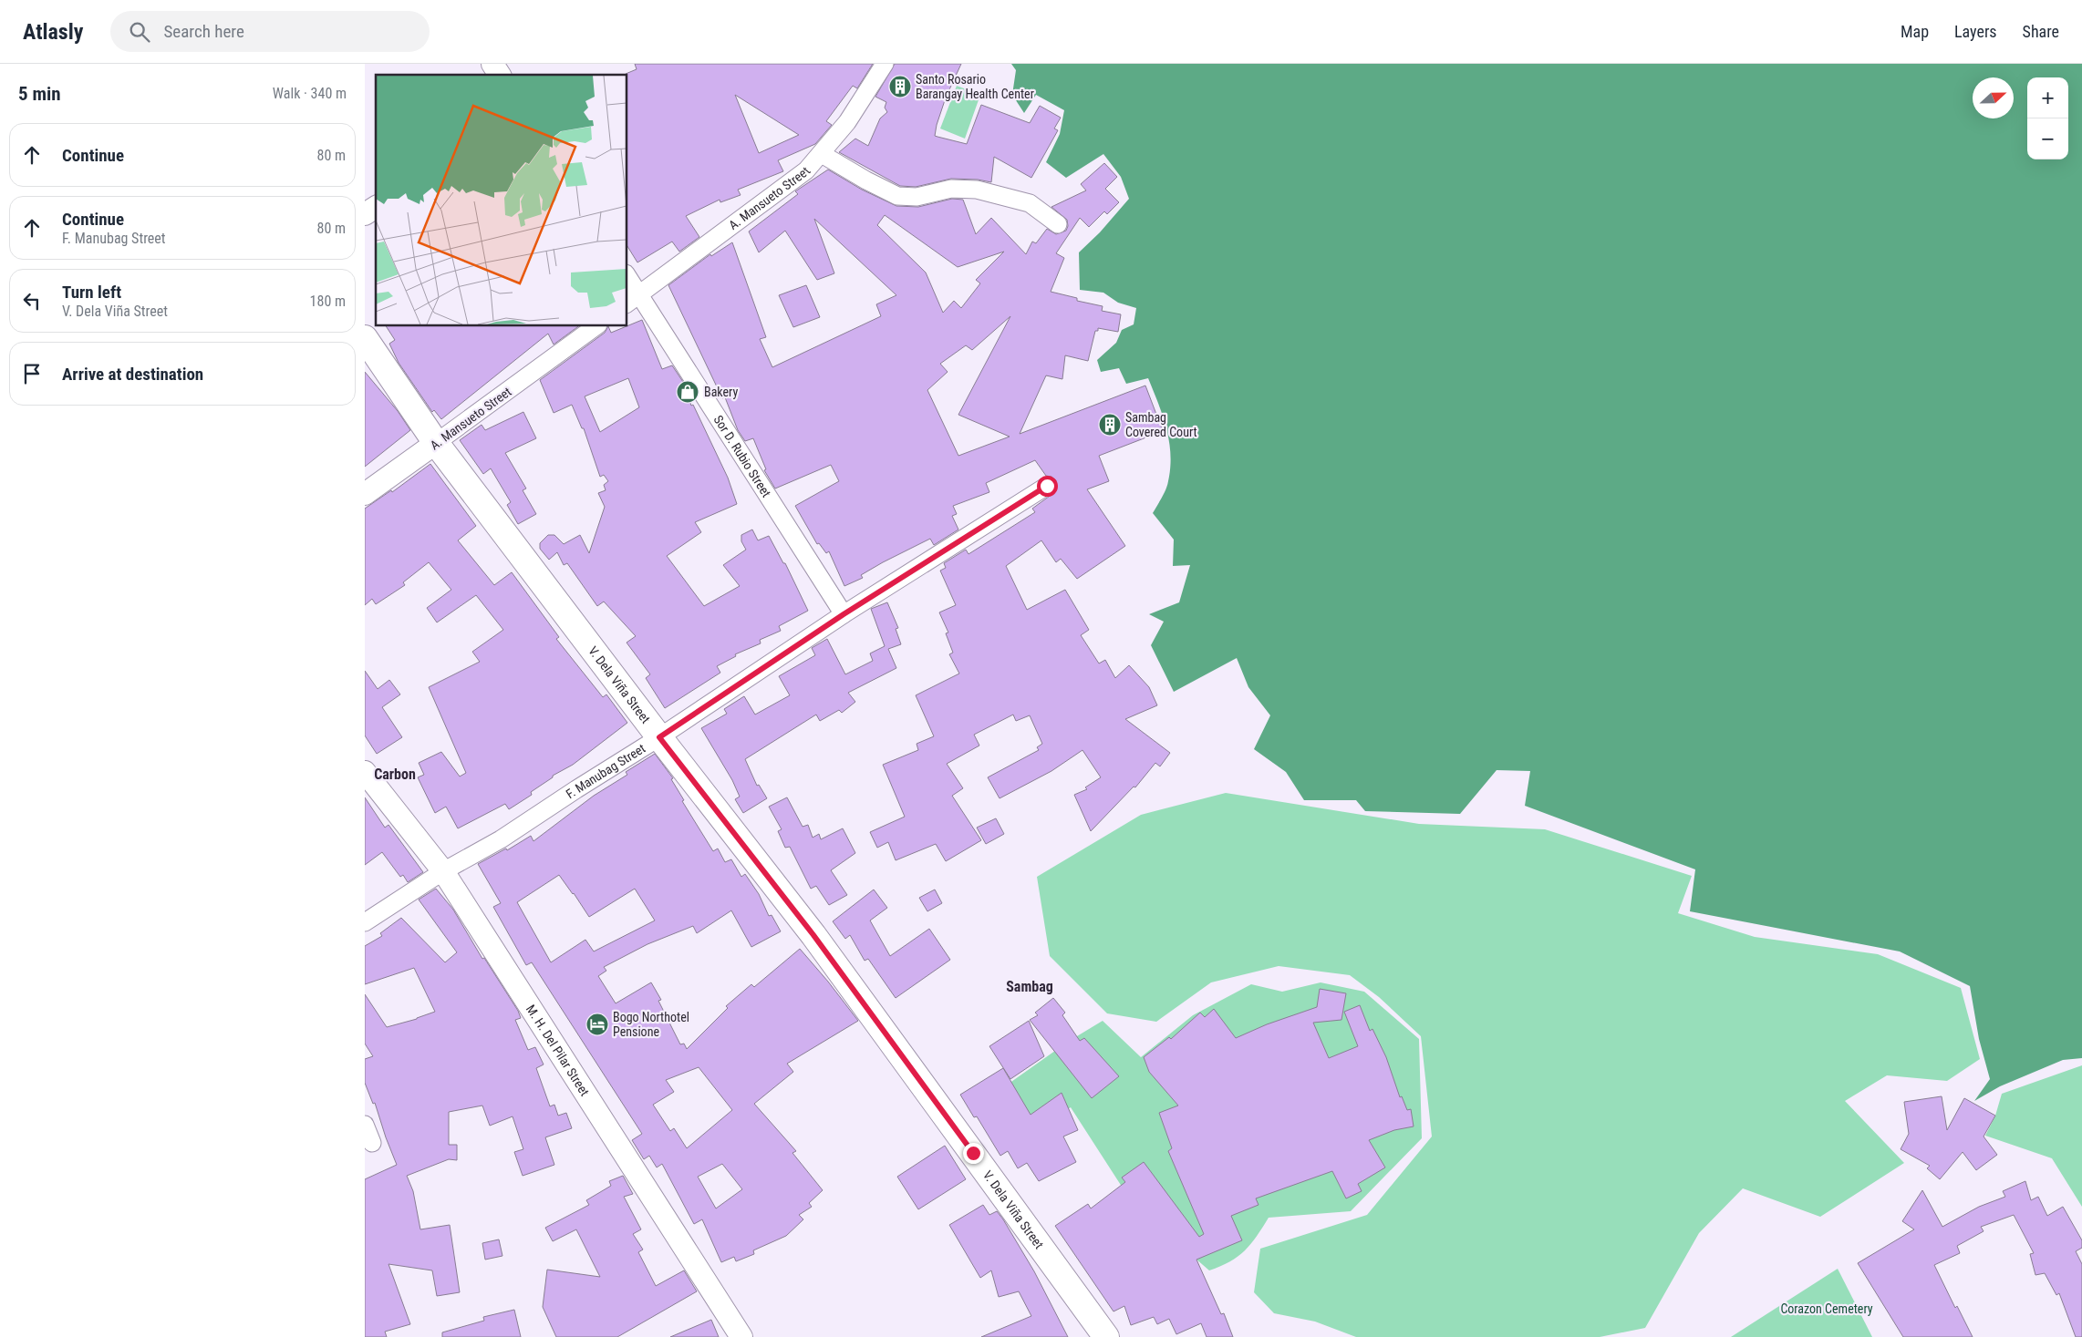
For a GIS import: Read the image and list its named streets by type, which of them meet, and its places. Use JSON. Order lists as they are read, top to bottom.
{
  "streets": {
    "main road": ["V. Dela Viña Street"],
    "street": [
      "A. Mansueto Street",
      "Sor D. Rubio Street",
      "F. Manubag Street",
      "M. H. Del Pilar Street"
    ]
  },
  "crossings": [
    ["A. Mansueto Street", "Sor D. Rubio Street"],
    ["A. Mansueto Street", "V. Dela Viña Street"],
    ["Sor D. Rubio Street", "F. Manubag Street"],
    ["V. Dela Viña Street", "F. Manubag Street"],
    ["F. Manubag Street", "M. H. Del Pilar Street"]
  ],
  "districts": ["Carbon", "Sambag"],
  "parks": ["Corazon Cemetery"],
  "places": {
    "building": ["Santo Rosario Barangay Health Center", "Sambag Covered Court"],
    "shop": ["Bakery"],
    "hotel": ["Bogo Northotel Pensione"]
  },
  "north": "right",
  "page": {
    "header": "Atlasly",
    "search": "Search here",
    "nav": ["Map", "Layers", "Share"],
    "heading": ["5 min", "Walk · 340 m"],
    "map_buttons": ["+", "−"],
    "list": [
      ["Continue", "80 m"],
      ["Continue", "F. Manubag Street", "80 m"],
      ["Turn left", "V. Dela Viña Street", "180 m"],
      "Arrive at destination"
    ]
  }
}
